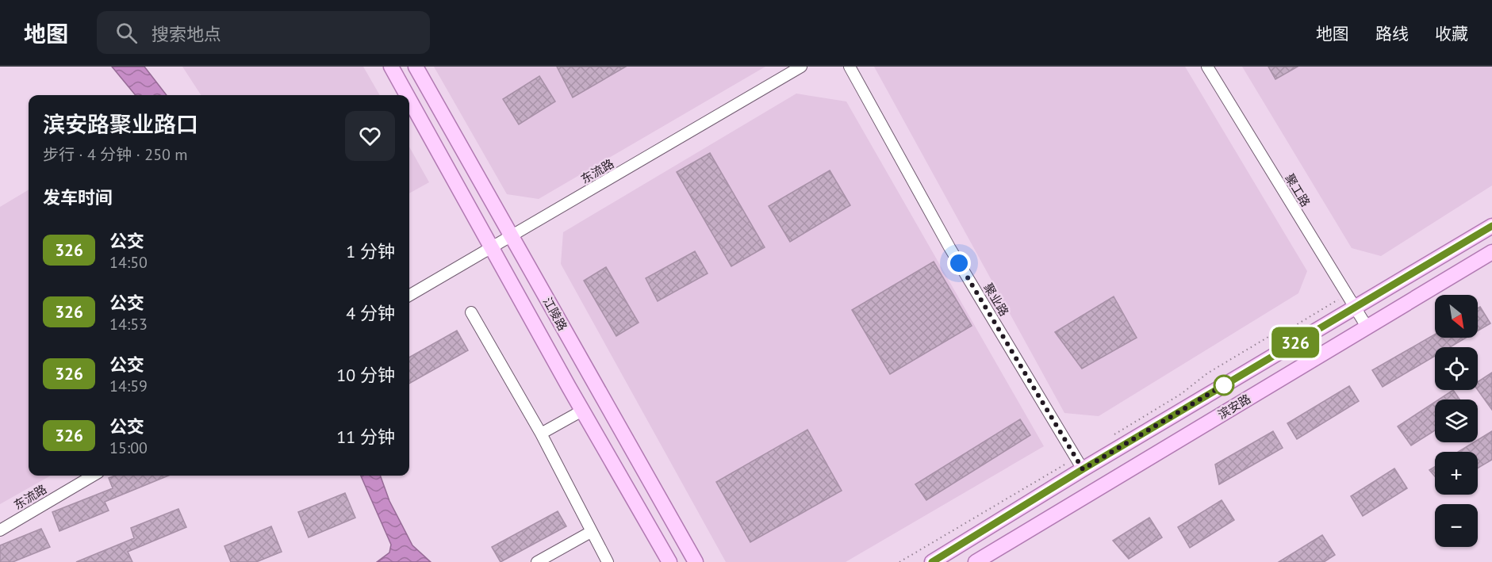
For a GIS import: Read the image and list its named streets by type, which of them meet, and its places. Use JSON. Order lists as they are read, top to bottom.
{
  "streets": {
    "main road": ["江陵路", "滨安路"],
    "street": ["东流路", "聚工路", "聚业路"]
  },
  "crossings": [
    ["东流路", "江陵路"],
    ["聚工路", "滨安路"],
    ["聚业路", "滨安路"]
  ],
  "lines": ["bus line 326"],
  "north": "bottom right",
  "page": {
    "header": "地图",
    "search": "搜索地点",
    "nav": ["地图", "路线", "收藏"],
    "on_map": "326",
    "heading": [
      ["滨安路聚业路口", "步行 · 4 分钟 · 250 m"],
      "发车时间"
    ],
    "list": [
      {
        "mark": "326",
        "name": "公交",
        "note": "14:50",
        "value": "1 分钟"
      },
      {
        "mark": "326",
        "name": "公交",
        "note": "14:53",
        "value": "4 分钟"
      },
      {
        "mark": "326",
        "name": "公交",
        "note": "14:59",
        "value": "10 分钟"
      },
      {
        "mark": "326",
        "name": "公交",
        "note": "15:00",
        "value": "11 分钟"
      }
    ],
    "map_buttons": ["+", "−"]
  }
}
